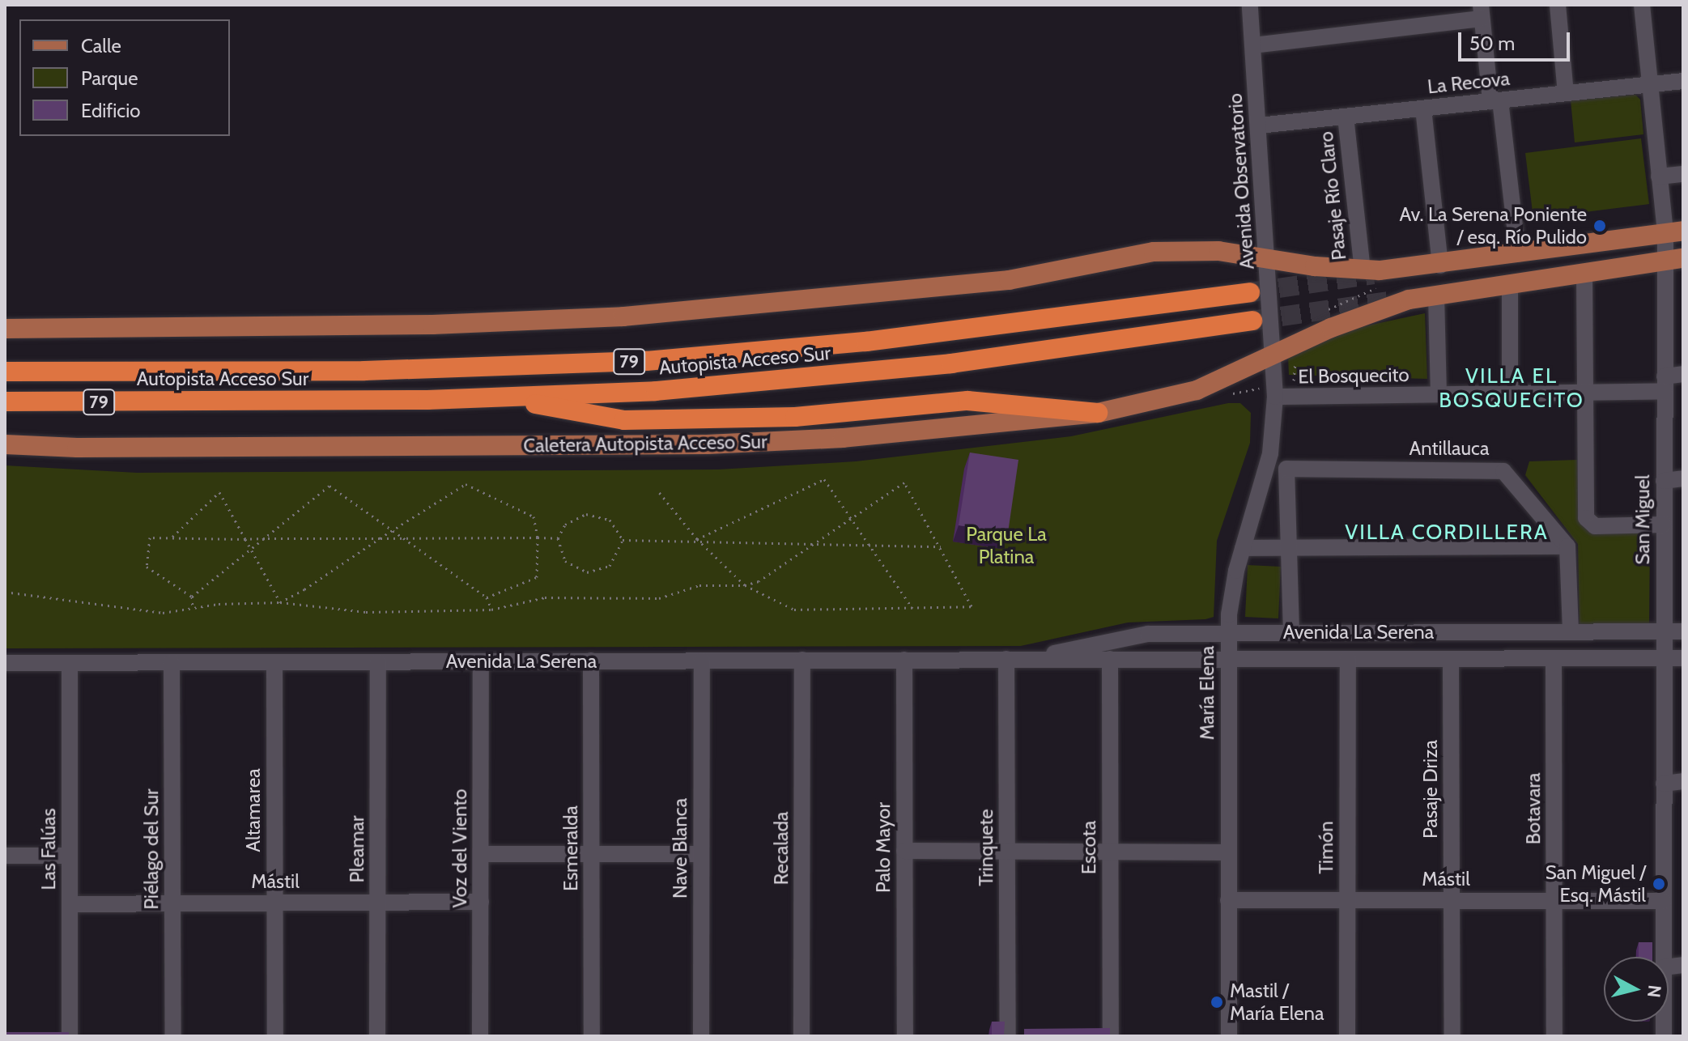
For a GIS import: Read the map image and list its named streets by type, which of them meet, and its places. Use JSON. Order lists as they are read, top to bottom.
{
  "streets": {
    "highway": ["Autopista Acceso Sur", "79"],
    "main road": ["Caletera Autopista Acceso Sur"],
    "street": [
      "La Recova",
      "Avenida Observatorio",
      "Pasaje Río Claro",
      "El Bosquecito",
      "Antillauca",
      "San Miguel",
      "Avenida La Serena",
      "María Elena",
      "Pasaje Driza",
      "Botavara",
      "Altamarea",
      "Palo Mayor",
      "Trinquete",
      "Escota",
      "Timón",
      "Voz del Viento",
      "Esmeralda",
      "Nave Blanca",
      "Recalada",
      "Las Falúas",
      "Piélago del Sur",
      "Pleamar",
      "Mástil"
    ]
  },
  "crossings": [
    ["La Recova", "Avenida Observatorio"],
    ["La Recova", "Pasaje Río Claro"],
    ["La Recova", "San Miguel"],
    ["Avenida Observatorio", "Caletera Autopista Acceso Sur"],
    ["Avenida Observatorio", "María Elena"],
    ["El Bosquecito", "San Miguel"],
    ["El Bosquecito", "María Elena"],
    ["Caletera Autopista Acceso Sur", "María Elena"],
    ["San Miguel", "Avenida La Serena"],
    ["San Miguel", "Mástil"],
    ["Avenida La Serena", "María Elena"],
    ["Avenida La Serena", "Pasaje Driza"],
    ["Avenida La Serena", "Botavara"],
    ["Avenida La Serena", "Altamarea"],
    ["Avenida La Serena", "Palo Mayor"],
    ["Avenida La Serena", "Trinquete"],
    ["Avenida La Serena", "Escota"],
    ["Avenida La Serena", "Timón"],
    ["Avenida La Serena", "Voz del Viento"],
    ["Avenida La Serena", "Esmeralda"],
    ["Avenida La Serena", "Nave Blanca"],
    ["Avenida La Serena", "Recalada"],
    ["Avenida La Serena", "Las Falúas"],
    ["Avenida La Serena", "Piélago del Sur"],
    ["Avenida La Serena", "Pleamar"],
    ["María Elena", "Mástil"],
    ["Pasaje Driza", "Mástil"],
    ["Botavara", "Mástil"],
    ["Altamarea", "Mástil"],
    ["Timón", "Mástil"],
    ["Voz del Viento", "Mástil"],
    ["Las Falúas", "Mástil"],
    ["Piélago del Sur", "Mástil"],
    ["Pleamar", "Mástil"]
  ],
  "districts": ["VILLA EL BOSQUECITO", "VILLA CORDILLERA"],
  "parks": ["Parque La Platina"],
  "places": ["Av. La Serena Poniente / esq. Río Pulido", "San Miguel / Esq. Mástil", "Mastil / María Elena"],
  "legend": ["Calle", "Parque", "Edificio"],
  "scale_bar": "50 m",
  "north": "right"
}
